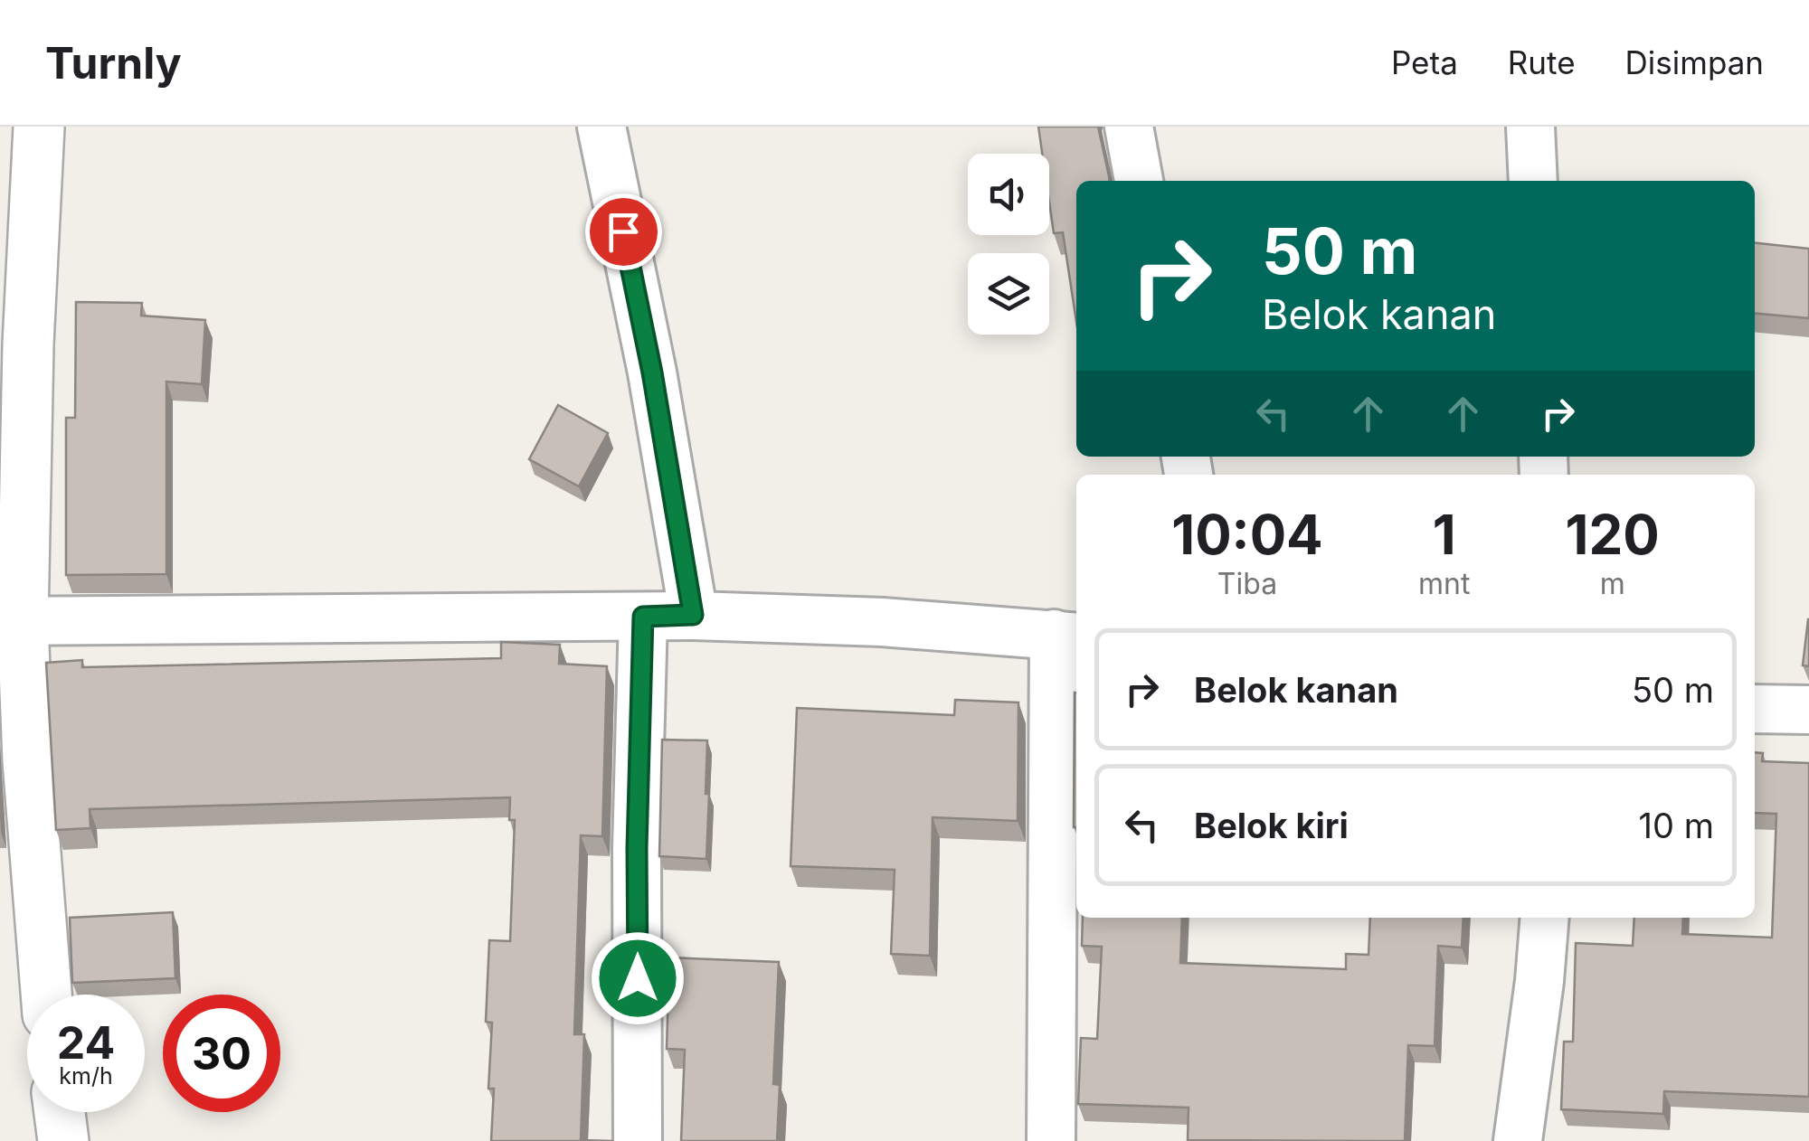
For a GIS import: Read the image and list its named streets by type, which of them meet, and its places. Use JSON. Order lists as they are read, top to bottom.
{
  "page": {
    "header": "Turnly",
    "nav": ["Peta", "Rute", "Disimpan"],
    "turn": ["50 m", "Belok kanan"],
    "eta": [
      "10:04",
      "Tiba",
      "1",
      "mnt",
      "120",
      "m"
    ],
    "list": [
      {
        "name": "Belok kanan",
        "value": "50 m"
      },
      {
        "name": "Belok kiri",
        "value": "10 m"
      }
    ],
    "speed": "24 km/h",
    "limit": "30"
  }
}
